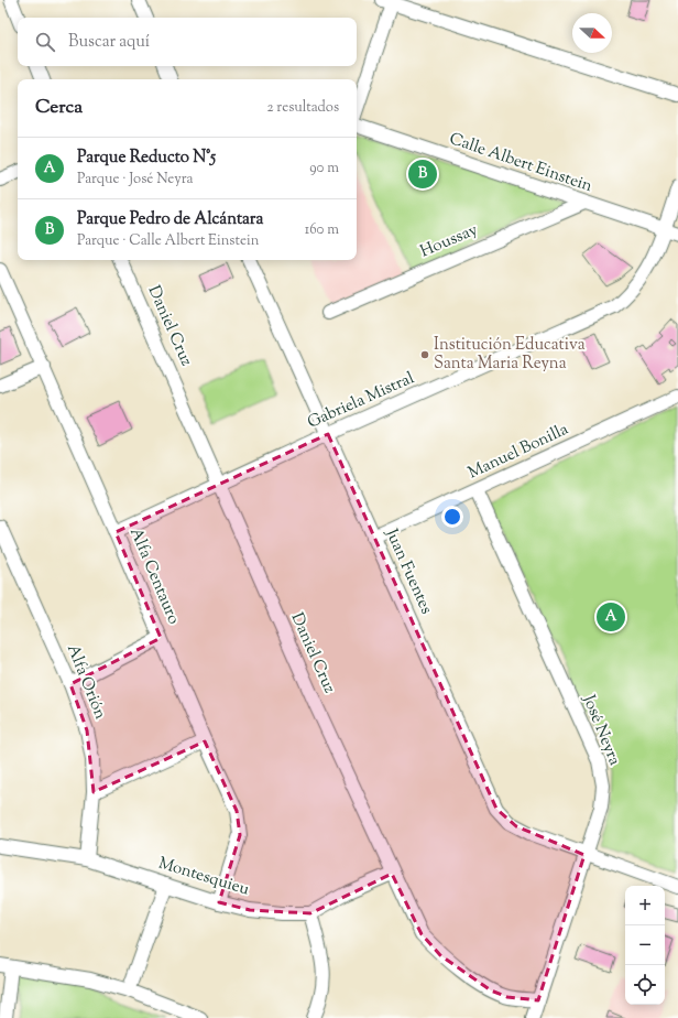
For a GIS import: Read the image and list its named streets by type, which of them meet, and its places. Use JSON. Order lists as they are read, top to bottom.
{
  "streets": {
    "street": [
      "Calle Albert Einstein",
      "Houssay",
      "Daniel Cruz",
      "Gabriela Mistral",
      "Manuel Bonilla",
      "Juan Fuentes",
      "Alfa Centauro",
      "Alfa Orión",
      "José Neyra",
      "Montesquieu"
    ]
  },
  "crossings": [
    ["Calle Albert Einstein", "Houssay"],
    ["Calle Albert Einstein", "Gabriela Mistral"],
    ["Daniel Cruz", "Gabriela Mistral"],
    ["Daniel Cruz", "José Neyra"],
    ["Gabriela Mistral", "Juan Fuentes"],
    ["Gabriela Mistral", "Alfa Centauro"],
    ["Manuel Bonilla", "Juan Fuentes"],
    ["Manuel Bonilla", "José Neyra"],
    ["Juan Fuentes", "José Neyra"],
    ["Alfa Centauro", "Montesquieu"],
    ["Alfa Orión", "Montesquieu"]
  ],
  "places": ["Institución Educativa Santa Maria Reyna"],
  "north": "right",
  "page": {
    "search": "Buscar aquí",
    "heading": ["Cerca", "2 resultados"],
    "list": [
      {
        "mark": "A",
        "name": "Parque Reducto N°5",
        "note": "Parque · José Neyra",
        "value": "90 m"
      },
      {
        "mark": "B",
        "name": "Parque Pedro de Alcántara",
        "note": "Parque · Calle Albert Einstein",
        "value": "160 m"
      }
    ],
    "pins": ["B", "A"],
    "map_buttons": ["+", "−"]
  }
}
